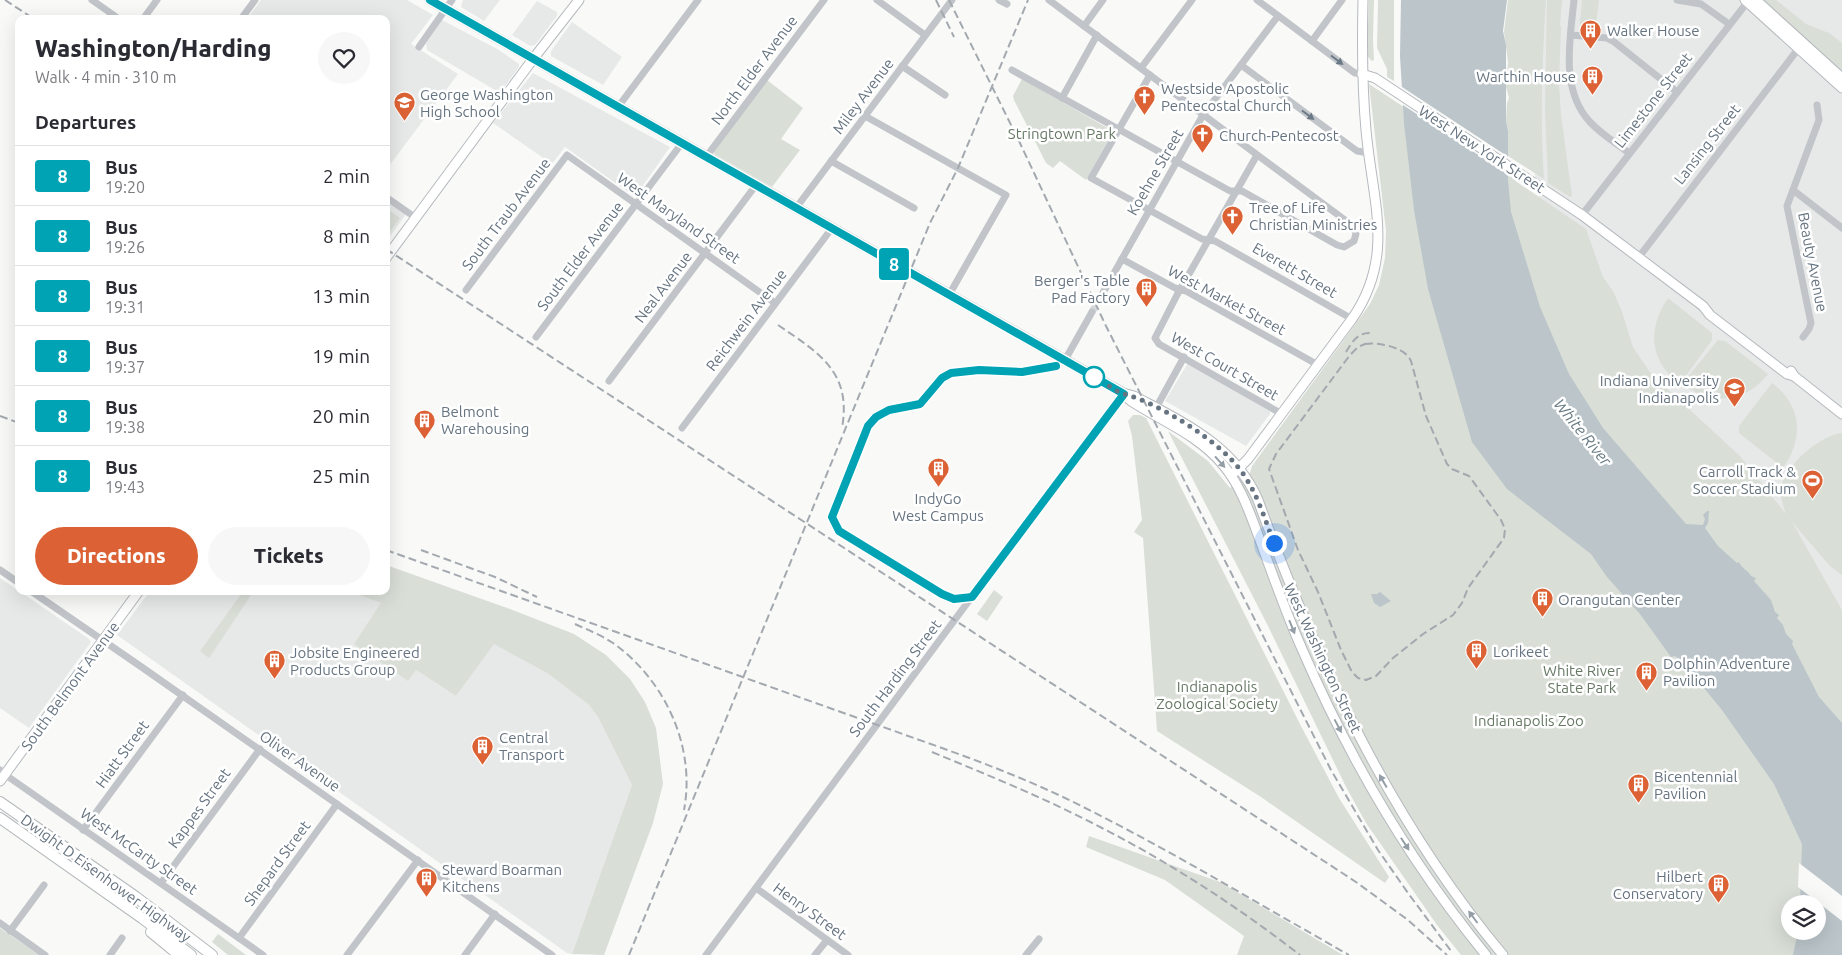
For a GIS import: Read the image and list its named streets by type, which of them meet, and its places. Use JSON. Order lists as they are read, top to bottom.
{
  "streets": {
    "highway": ["Dwight D Eisenhower Highway"],
    "main road": ["West New York Street", "West Washington Street", "South Belmont Avenue"],
    "street": [
      "North Elder Avenue",
      "Miley Avenue",
      "Limestone Street",
      "Lansing Street",
      "Koehne Street",
      "South Traub Avenue",
      "West Maryland Street",
      "South Elder Avenue",
      "Beauty Avenue",
      "Everett Street",
      "Neal Avenue",
      "West Market Street",
      "Reichwein Avenue",
      "West Court Street",
      "South Harding Street",
      "Hiatt Street",
      "Oliver Avenue",
      "Kappes Street",
      "West McCarty Street",
      "Shepard Street",
      "Henry Street"
    ]
  },
  "crossings": [
    ["North Elder Avenue", "West Washington Street"],
    ["Miley Avenue", "West Washington Street"],
    ["Limestone Street", "West New York Street"],
    ["Lansing Street", "West New York Street"],
    ["West New York Street", "Koehne Street"],
    ["Koehne Street", "Everett Street"],
    ["Koehne Street", "West Market Street"],
    ["South Traub Avenue", "West Maryland Street"],
    ["West Maryland Street", "South Elder Avenue"],
    ["West Maryland Street", "Neal Avenue"],
    ["West Maryland Street", "Reichwein Avenue"],
    ["South Elder Avenue", "West Washington Street"],
    ["Neal Avenue", "West Washington Street"],
    ["West Market Street", "West Court Street"],
    ["Reichwein Avenue", "West Washington Street"],
    ["West Washington Street", "South Harding Street"],
    ["South Harding Street", "Henry Street"],
    ["South Belmont Avenue", "Oliver Avenue"],
    ["South Belmont Avenue", "West McCarty Street"],
    ["Hiatt Street", "Oliver Avenue"],
    ["Hiatt Street", "West McCarty Street"],
    ["Oliver Avenue", "Kappes Street"],
    ["Oliver Avenue", "Shepard Street"],
    ["Kappes Street", "West McCarty Street"],
    ["West McCarty Street", "Shepard Street"]
  ],
  "water": ["White River"],
  "parks": [
    "Stringtown Park",
    "White River State Park",
    "Indianapolis Zoological Society",
    "Indianapolis Zoo"
  ],
  "places": {
    "building": [
      "Walker House",
      "Warthin House",
      "Berger's Table Pad Factory",
      "Belmont Warehousing",
      "IndyGo West Campus",
      "Orangutan Center",
      "Lorikeet",
      "Jobsite Engineered Products Group",
      "Dolphin Adventure Pavilion",
      "Central Transport",
      "Bicentennial Pavilion",
      "Steward Boarman Kitchens",
      "Hilbert Conservatory"
    ],
    "church": ["Westside Apostolic Pentecostal Church", "Church-Pentecost", "Tree of Life Christian Ministries"],
    "school or university": ["George Washington High School", "Indiana University Indianapolis"],
    "sports": ["Carroll Track & Soccer Stadium"]
  },
  "lines": ["bus line 8"],
  "page": {
    "on_map": "8",
    "heading": [
      ["Washington/Harding", "Walk · 4 min · 310 m"],
      "Departures"
    ],
    "list": [
      {
        "mark": "8",
        "name": "Bus",
        "note": "19:20",
        "value": "2 min"
      },
      {
        "mark": "8",
        "name": "Bus",
        "note": "19:26",
        "value": "8 min"
      },
      {
        "mark": "8",
        "name": "Bus",
        "note": "19:31",
        "value": "13 min"
      },
      {
        "mark": "8",
        "name": "Bus",
        "note": "19:37",
        "value": "19 min"
      },
      {
        "mark": "8",
        "name": "Bus",
        "note": "19:38",
        "value": "20 min"
      },
      {
        "mark": "8",
        "name": "Bus",
        "note": "19:43",
        "value": "25 min"
      }
    ],
    "buttons": ["Directions", "Tickets"]
  }
}
